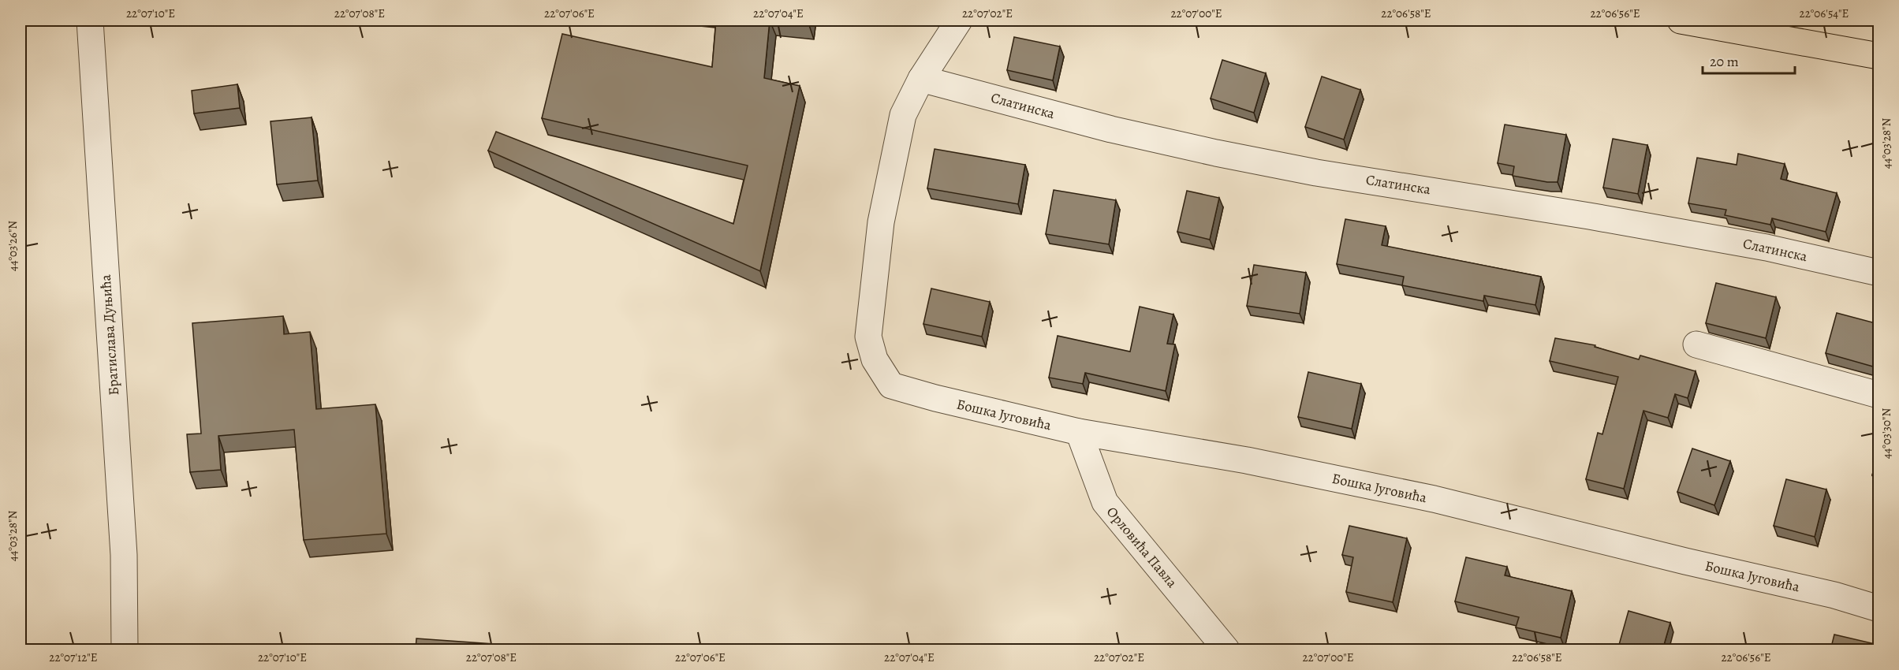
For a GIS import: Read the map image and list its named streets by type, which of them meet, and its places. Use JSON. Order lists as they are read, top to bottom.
{
  "streets": {
    "street": [
      "Слатинска",
      "Братислава Дуњића",
      "Бошка Југовића",
      "Орловића Павла"
    ]
  },
  "crossings": [
    ["Слатинска", "Бошка Југовића"],
    ["Бошка Југовића", "Орловића Павла"]
  ],
  "scale_bar": "20 m",
  "coordinates": [
    "22°07'10\"E",
    "22°07'08\"E",
    "22°07'06\"E",
    "22°07'04\"E",
    "22°07'02\"E",
    "22°07'00\"E",
    "22°06'58\"E",
    "22°06'56\"E",
    "22°06'54\"E",
    "44°03'28\"N",
    "44°03'26\"N",
    "44°03'30\"N",
    "22°07'12\"E"
  ]
}
